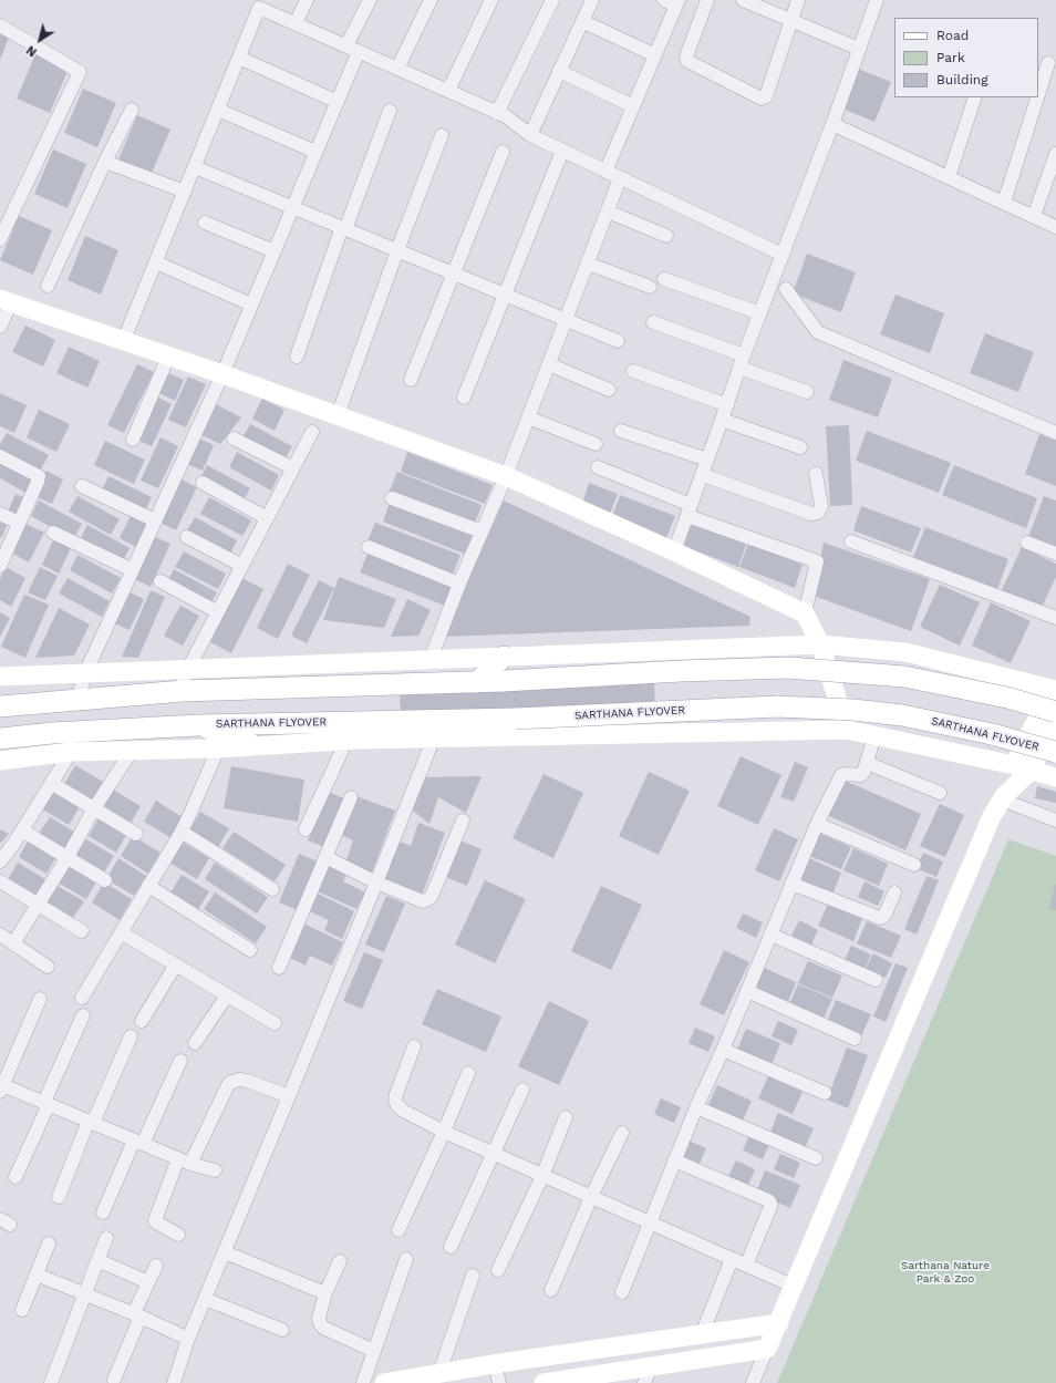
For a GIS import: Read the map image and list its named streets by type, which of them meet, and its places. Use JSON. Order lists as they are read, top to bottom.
{
  "streets": {
    "main road": ["SARTHANA FLYOVER"]
  },
  "parks": ["Sarthana Nature Park & Zoo"],
  "legend": ["Road", "Park", "Building"],
  "north": "bottom left"
}
